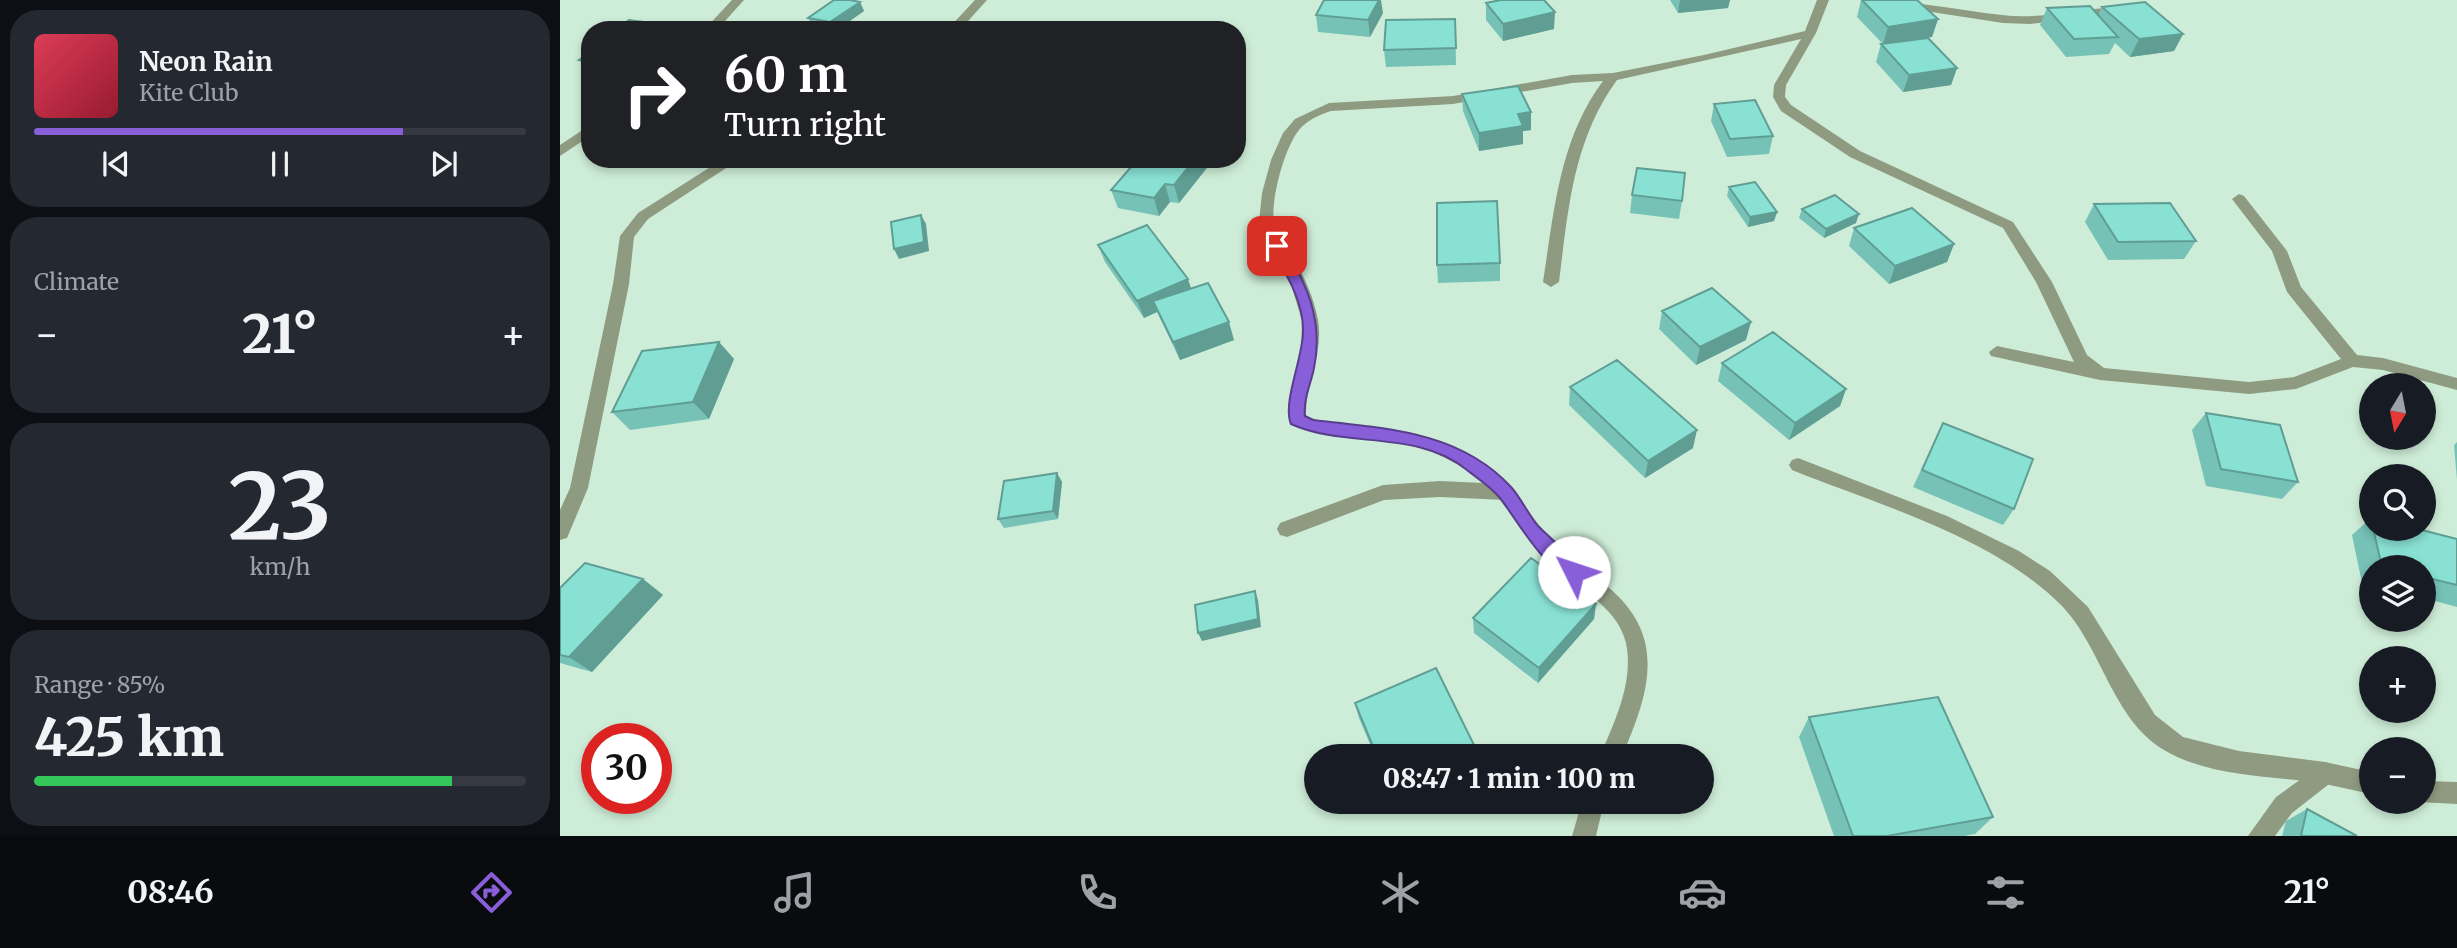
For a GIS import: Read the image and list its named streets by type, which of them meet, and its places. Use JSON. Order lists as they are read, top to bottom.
{
  "north": "bottom",
  "page": {
    "turn": ["60 m", "Turn right"],
    "song": ["Neon Rain", "Kite Club"],
    "tile": [
      "Climate",
      ["23", "km/h"],
      ["Range · 85%", "425 km"]
    ],
    "heat": ["−", "21°", "+"],
    "map_buttons": ["+", "−"],
    "limit": "30",
    "trip": "08:47 · 1 min · 100 m",
    "tabs": ["08:46", "21°"]
  }
}
